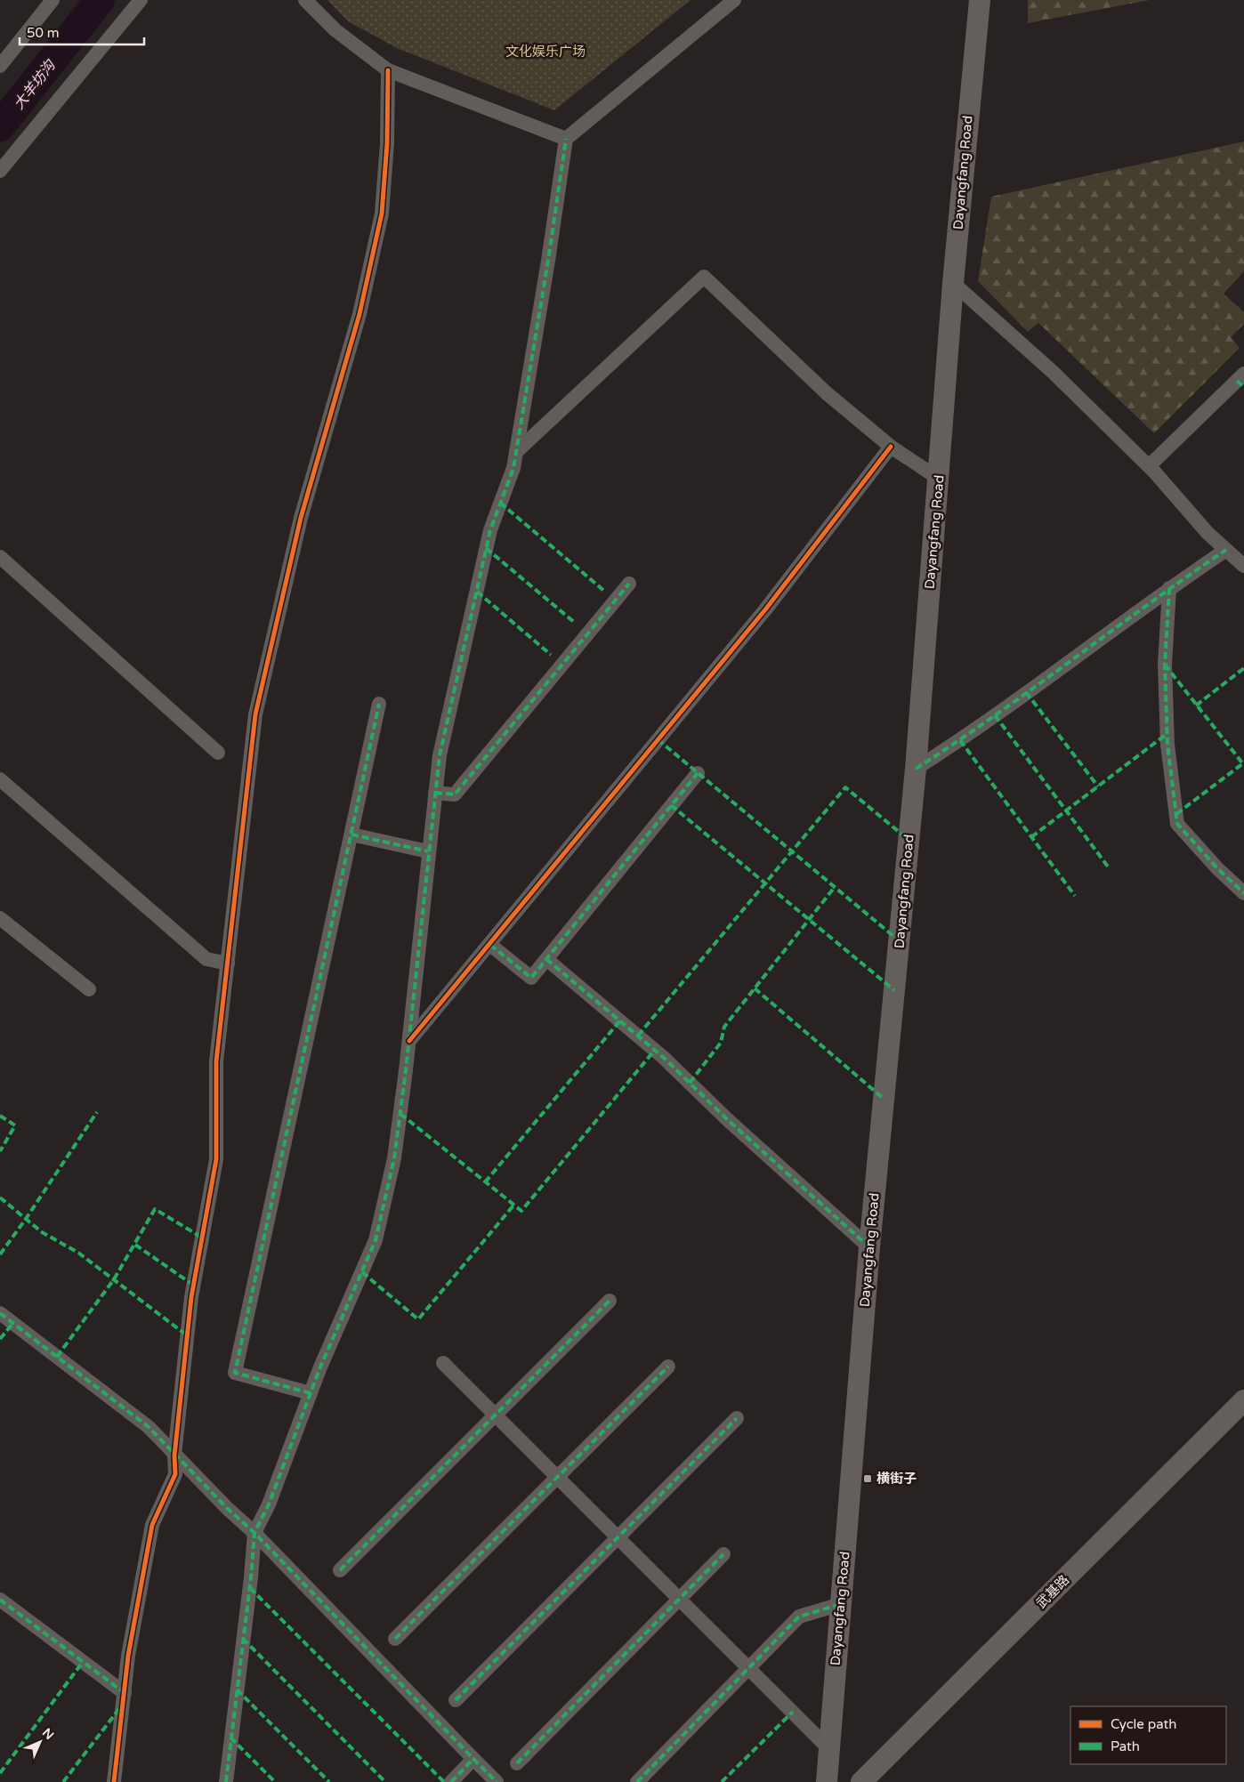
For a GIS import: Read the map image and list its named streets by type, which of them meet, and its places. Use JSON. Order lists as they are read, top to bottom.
{
  "streets": {
    "main road": ["Dayangfang Road", "武基路"]
  },
  "water": ["大羊坊沟"],
  "parks": ["文化娱乐广场"],
  "places": {
    "transit": ["横街子"]
  },
  "legend": ["Cycle path", "Path"],
  "scale_bar": "50 m",
  "north": "top right"
}
